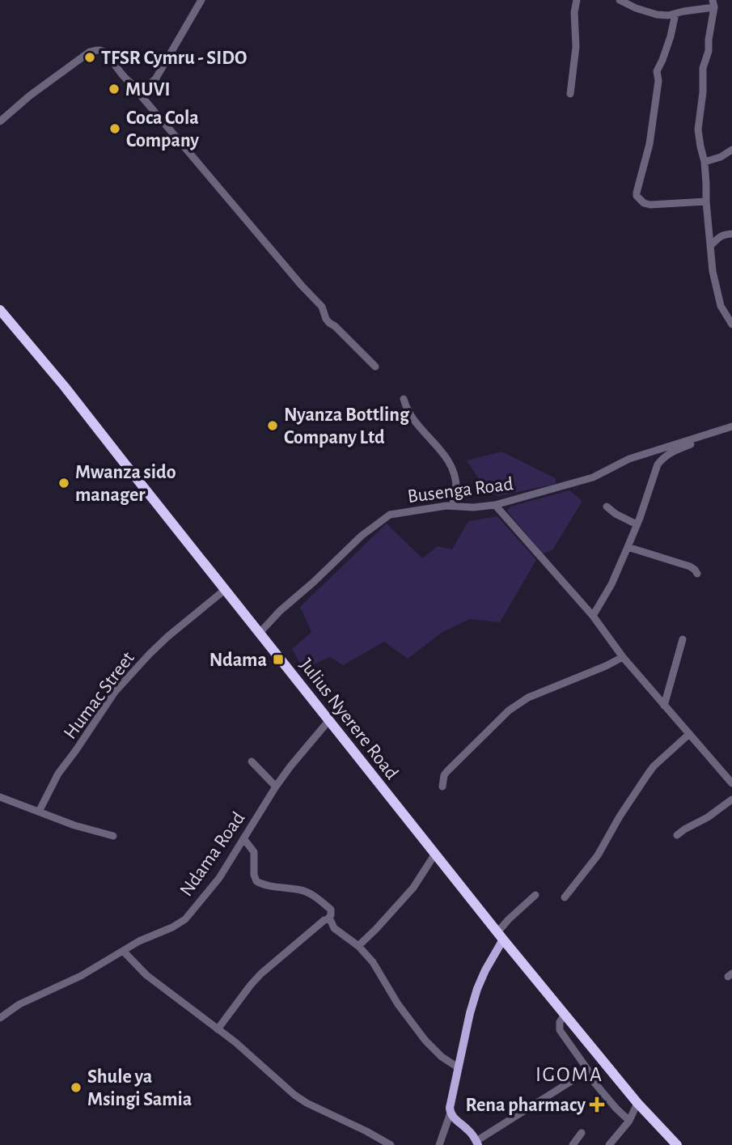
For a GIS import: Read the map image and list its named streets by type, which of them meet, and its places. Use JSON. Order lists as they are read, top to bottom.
{
  "streets": {
    "highway": ["Julius Nyerere Road"],
    "street": ["Busenga Road", "Humac Street", "Ndama Road"]
  },
  "crossings": [
    ["Busenga Road", "Julius Nyerere Road"],
    ["Humac Street", "Julius Nyerere Road"],
    ["Julius Nyerere Road", "Ndama Road"]
  ],
  "districts": ["IGOMA"],
  "places": {
    "other": [
      "TFSR Cymru - SIDO",
      "MUVI",
      "Coca Cola Company",
      "Nyanza Bottling Company Ltd",
      "Mwanza sido manager",
      "Shule ya Msingi Samia"
    ],
    "transit": ["Ndama"],
    "health": ["Rena pharmacy"]
  }
}
